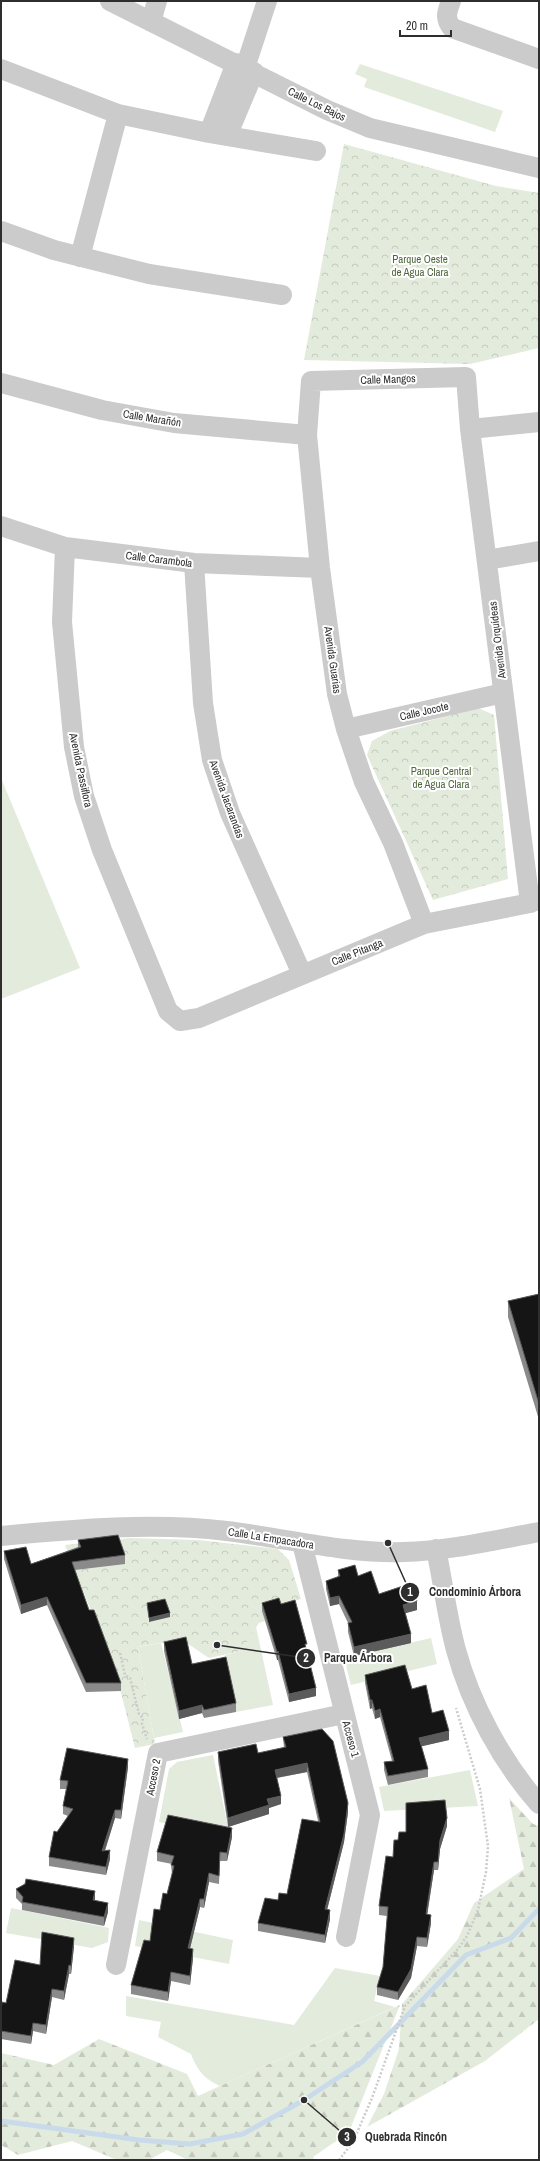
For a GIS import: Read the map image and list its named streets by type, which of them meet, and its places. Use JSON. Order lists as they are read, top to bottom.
{
  "streets": {
    "street": [
      "Calle Los Bajos",
      "Calle Mangos",
      "Calle Marañón",
      "Calle Carambola",
      "Avenida Orquídeas",
      "Avenida Guarias",
      "Calle Jocote",
      "Avenida Passiflora",
      "Avenida Jacarandas",
      "Calle Pitanga",
      "Calle La Empacadora",
      "Acceso 1",
      "Acceso 2"
    ]
  },
  "crossings": [
    ["Calle Mangos", "Avenida Orquídeas"],
    ["Calle Mangos", "Avenida Guarias"],
    ["Calle Marañón", "Avenida Guarias"],
    ["Calle Carambola", "Avenida Guarias"],
    ["Calle Carambola", "Avenida Passiflora"],
    ["Calle Carambola", "Avenida Jacarandas"],
    ["Avenida Orquídeas", "Calle Jocote"],
    ["Avenida Orquídeas", "Calle Pitanga"],
    ["Avenida Guarias", "Calle Jocote"],
    ["Avenida Guarias", "Calle Pitanga"],
    ["Avenida Passiflora", "Calle Pitanga"],
    ["Avenida Jacarandas", "Calle Pitanga"],
    ["Calle La Empacadora", "Acceso 1"],
    ["Acceso 1", "Acceso 2"]
  ],
  "parks": ["Parque Oeste de Agua Clara", "Parque Central de Agua Clara"],
  "places": ["Condominio Árbora", "Parque Árbora", "Quebrada Rincón"],
  "scale_bar": "20 m"
}
